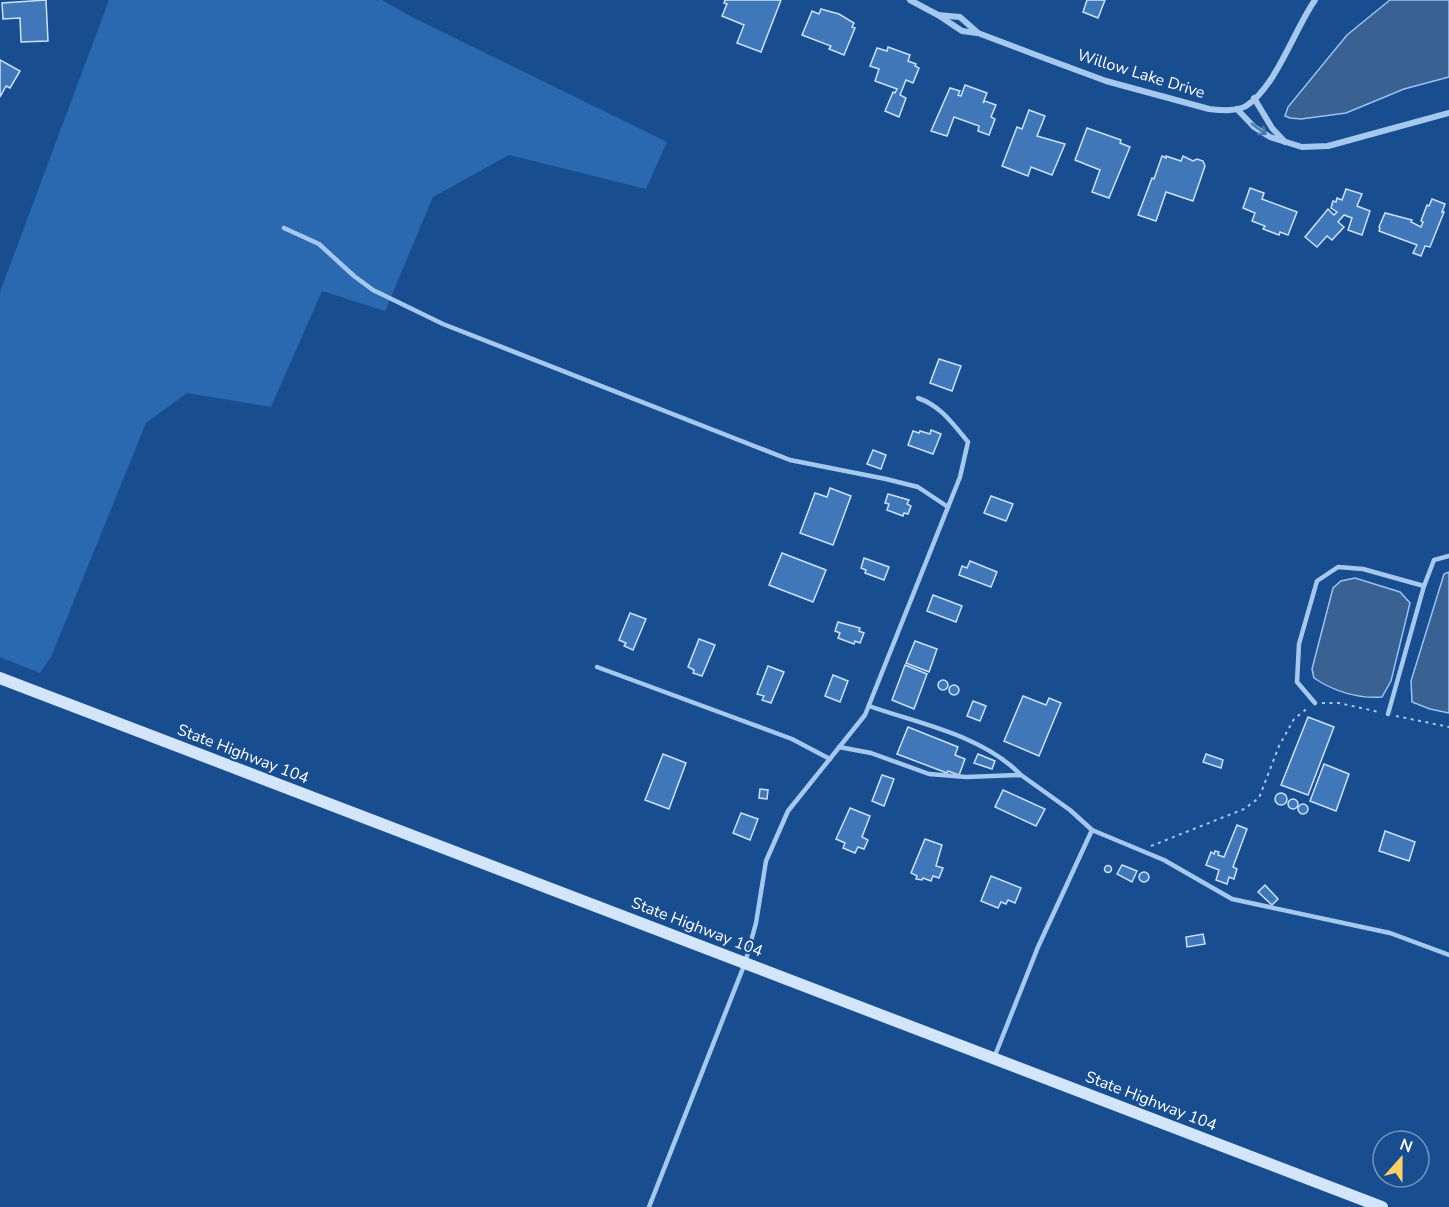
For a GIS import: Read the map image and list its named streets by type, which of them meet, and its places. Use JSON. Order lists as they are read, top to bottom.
{
  "streets": {
    "main road": ["State Highway 104"],
    "street": ["Willow Lake Drive"]
  },
  "north": "top"
}
